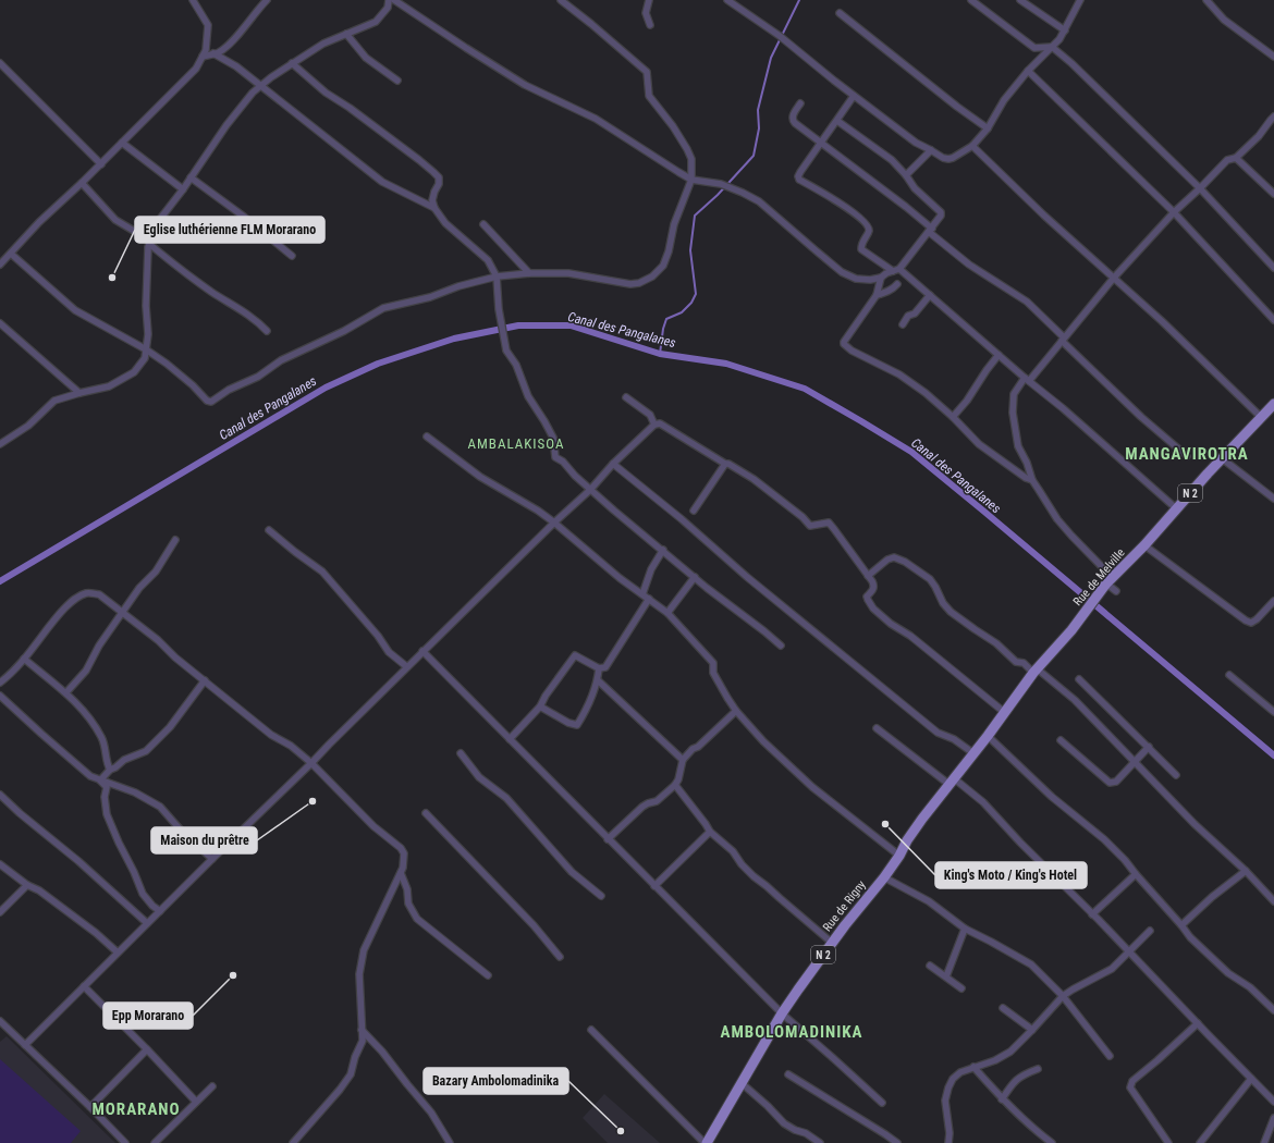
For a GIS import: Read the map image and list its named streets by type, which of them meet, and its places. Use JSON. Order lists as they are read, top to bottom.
{
  "streets": {
    "main road": ["N 2", "Rue de Melville", "Rue de Rigny"]
  },
  "crossings": [
    ["Rue de Melville", "Rue de Rigny"]
  ],
  "districts": [
    "AMBALAKISOA",
    "MANGAVIROTRA",
    "AMBOLOMADINIKA",
    "MORARANO"
  ],
  "water": ["Canal des Pangalanes"],
  "places": [
    "Eglise luthérienne FLM Morarano",
    "Maison du prêtre",
    "King's Moto / King's Hotel",
    "Epp Morarano",
    "Bazary Ambolomadinika"
  ]
}
